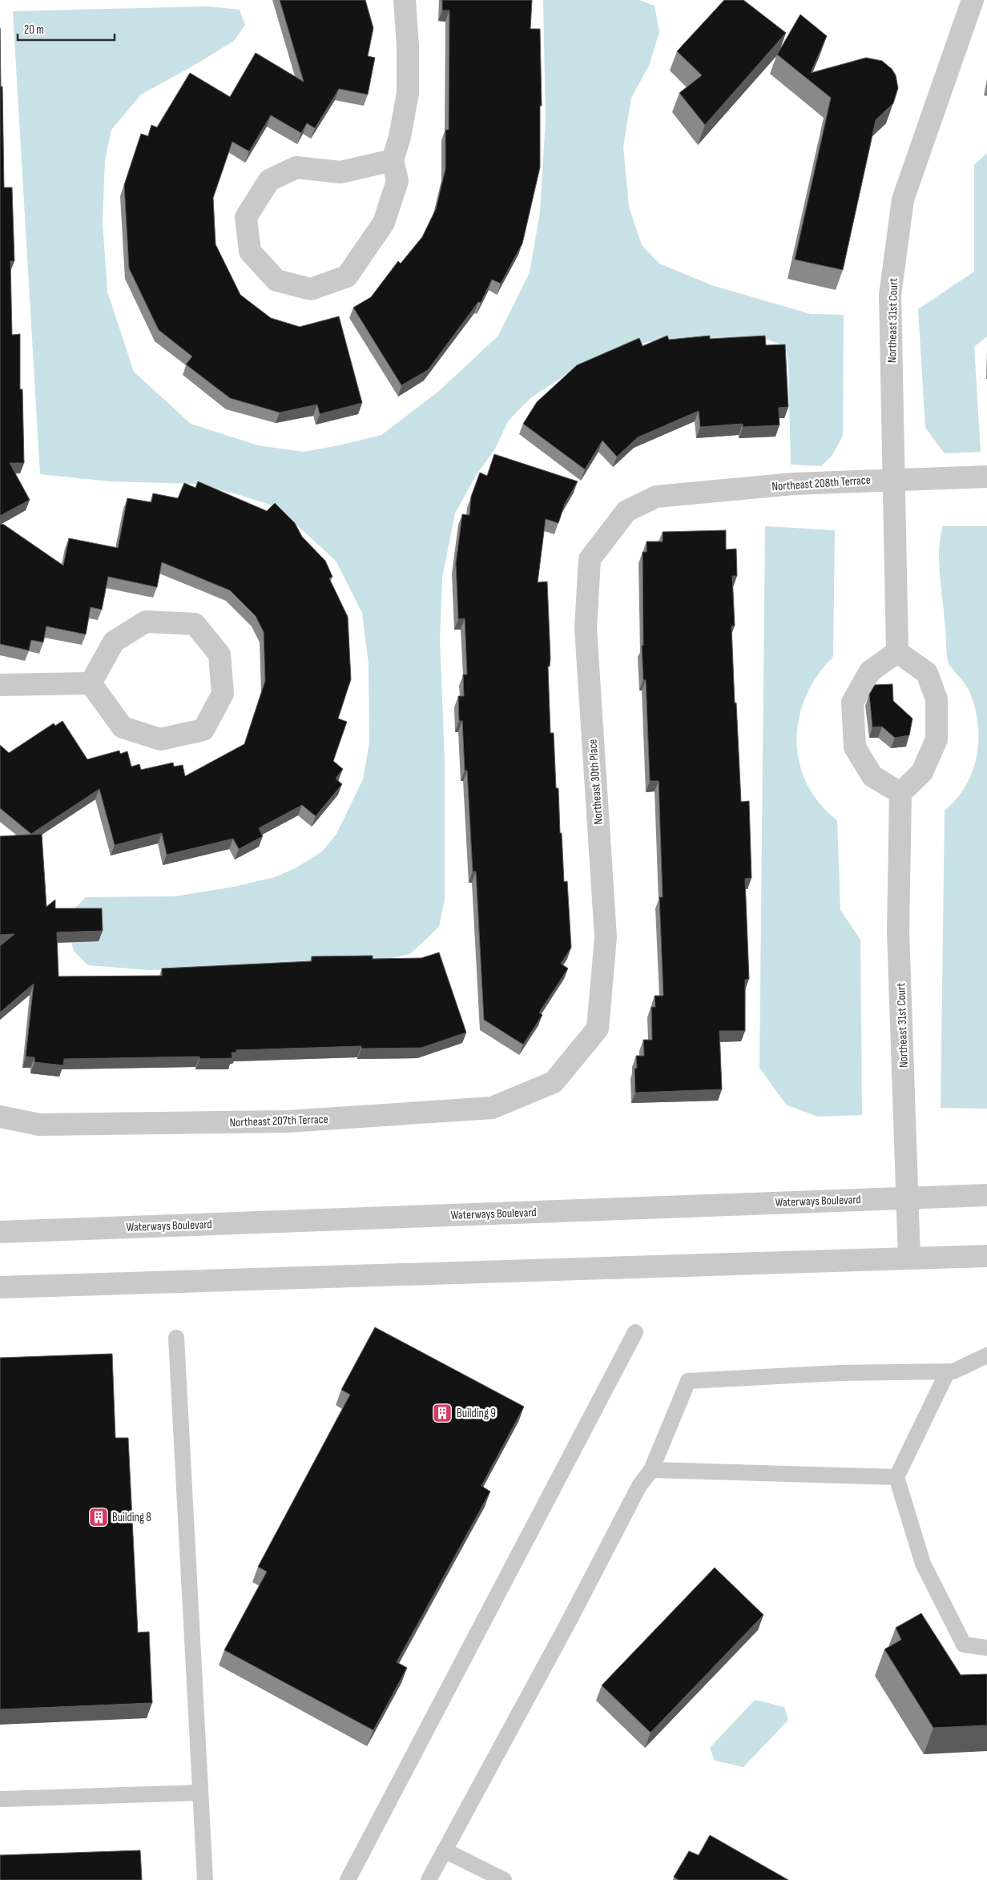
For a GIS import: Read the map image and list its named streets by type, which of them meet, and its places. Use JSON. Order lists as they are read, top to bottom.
{
  "streets": {
    "street": [
      "Northeast 31st Court",
      "Northeast 208th Terrace",
      "Northeast 30th Place",
      "Northeast 207th Terrace",
      "Waterways Boulevard"
    ]
  },
  "crossings": [
    ["Northeast 31st Court", "Northeast 208th Terrace"],
    ["Northeast 31st Court", "Waterways Boulevard"],
    ["Northeast 208th Terrace", "Northeast 30th Place"],
    ["Northeast 30th Place", "Northeast 207th Terrace"]
  ],
  "places": {
    "building": ["Building 9", "Building 8"]
  },
  "scale_bar": "20 m"
}
